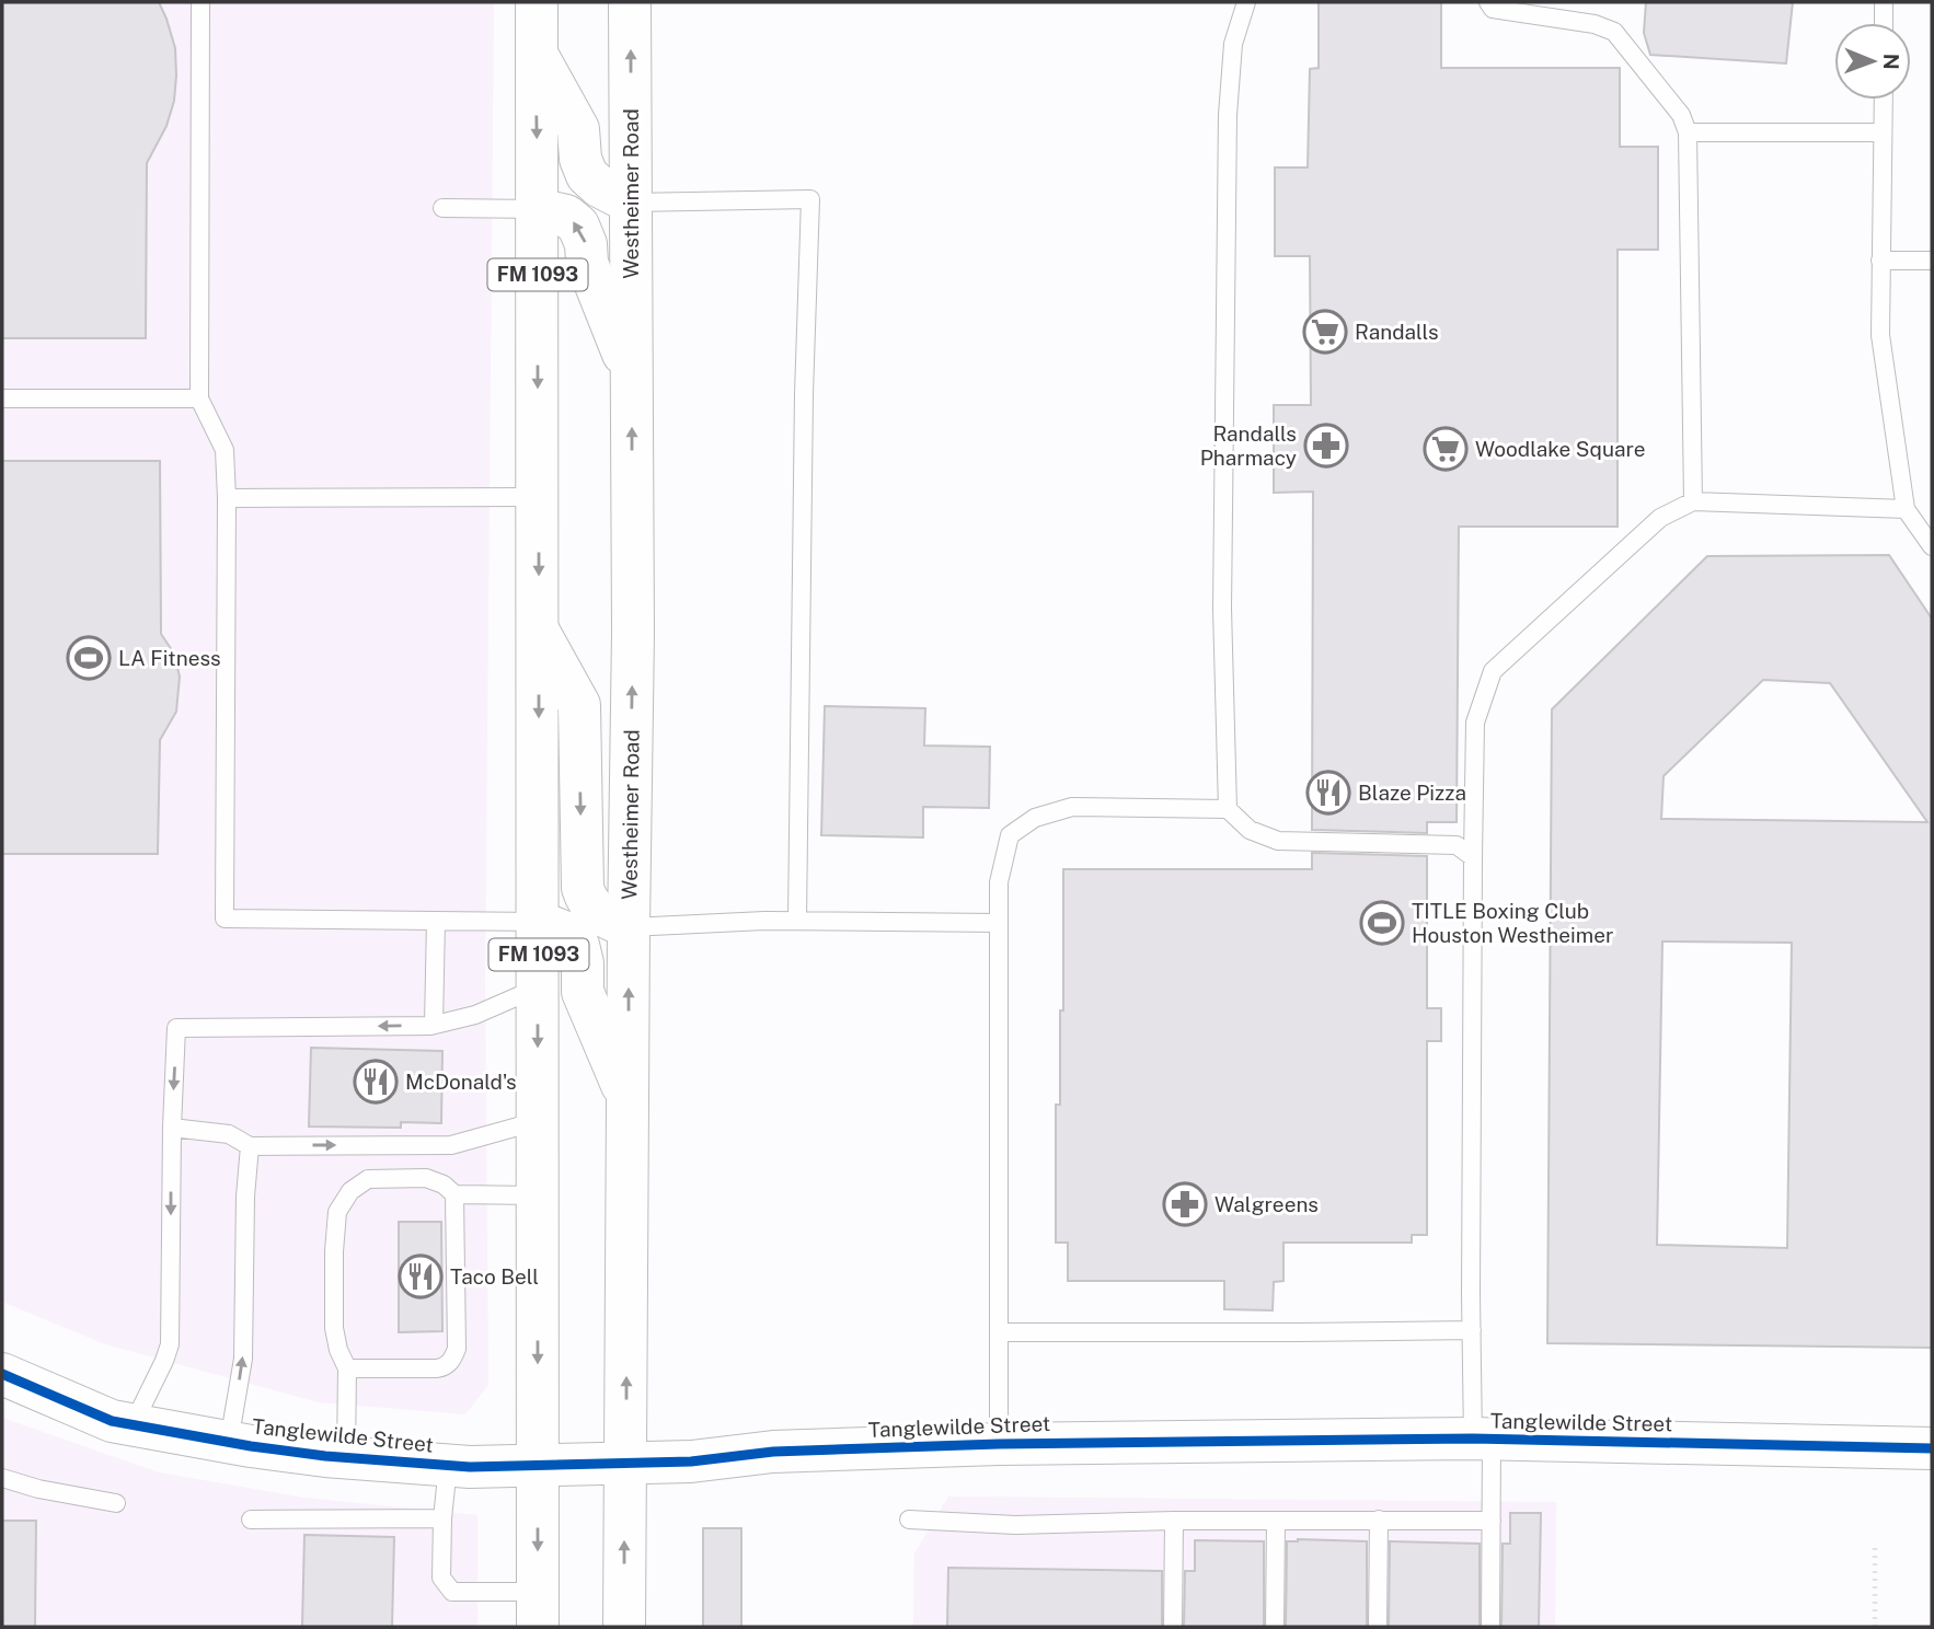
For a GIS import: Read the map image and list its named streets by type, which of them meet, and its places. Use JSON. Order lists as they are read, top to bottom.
{
  "streets": {
    "main road": ["Westheimer Road", "FM 1093", "Tanglewilde Street"]
  },
  "crossings": [
    ["Westheimer Road", "Tanglewilde Street"],
    ["FM 1093", "Tanglewilde Street"]
  ],
  "places": {
    "supermarket": ["Randalls", "Woodlake Square"],
    "pharmacy": ["Randalls Pharmacy", "Walgreens"],
    "sports": ["LA Fitness", "TITLE Boxing Club Houston Westheimer"],
    "restaurant": ["Blaze Pizza", "McDonald's", "Taco Bell"]
  },
  "north": "right"
}
